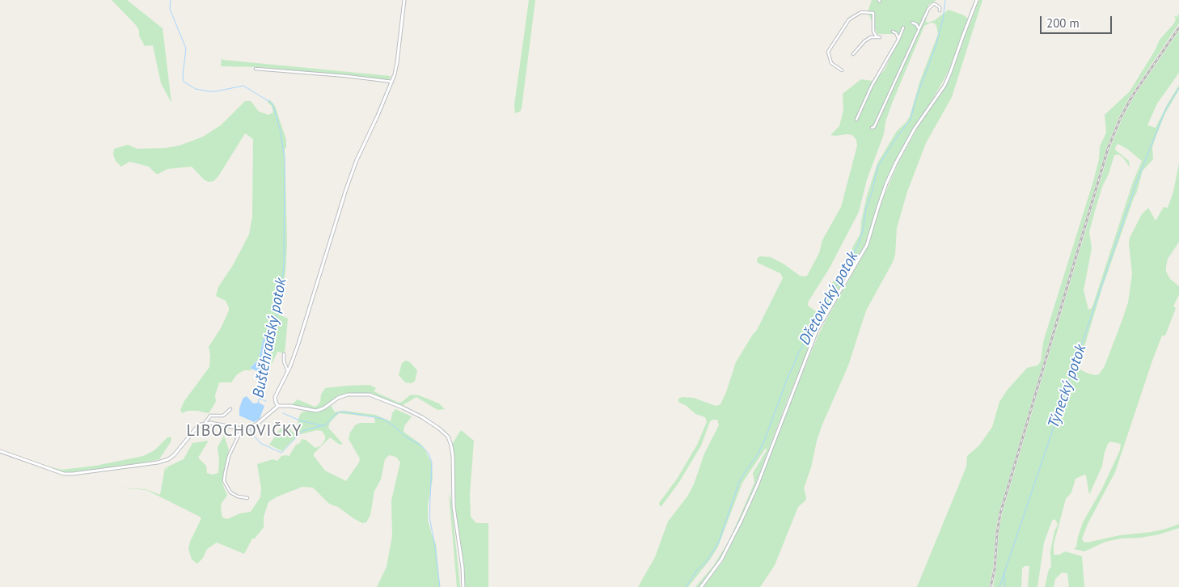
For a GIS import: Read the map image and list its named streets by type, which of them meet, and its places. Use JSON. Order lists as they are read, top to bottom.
{
  "districts": ["LIBOCHOVIČKY"],
  "water": ["Dřetovický potok", "Buštěhradský potok", "Týnecký potok"],
  "scale_bar": "200 m"
}
